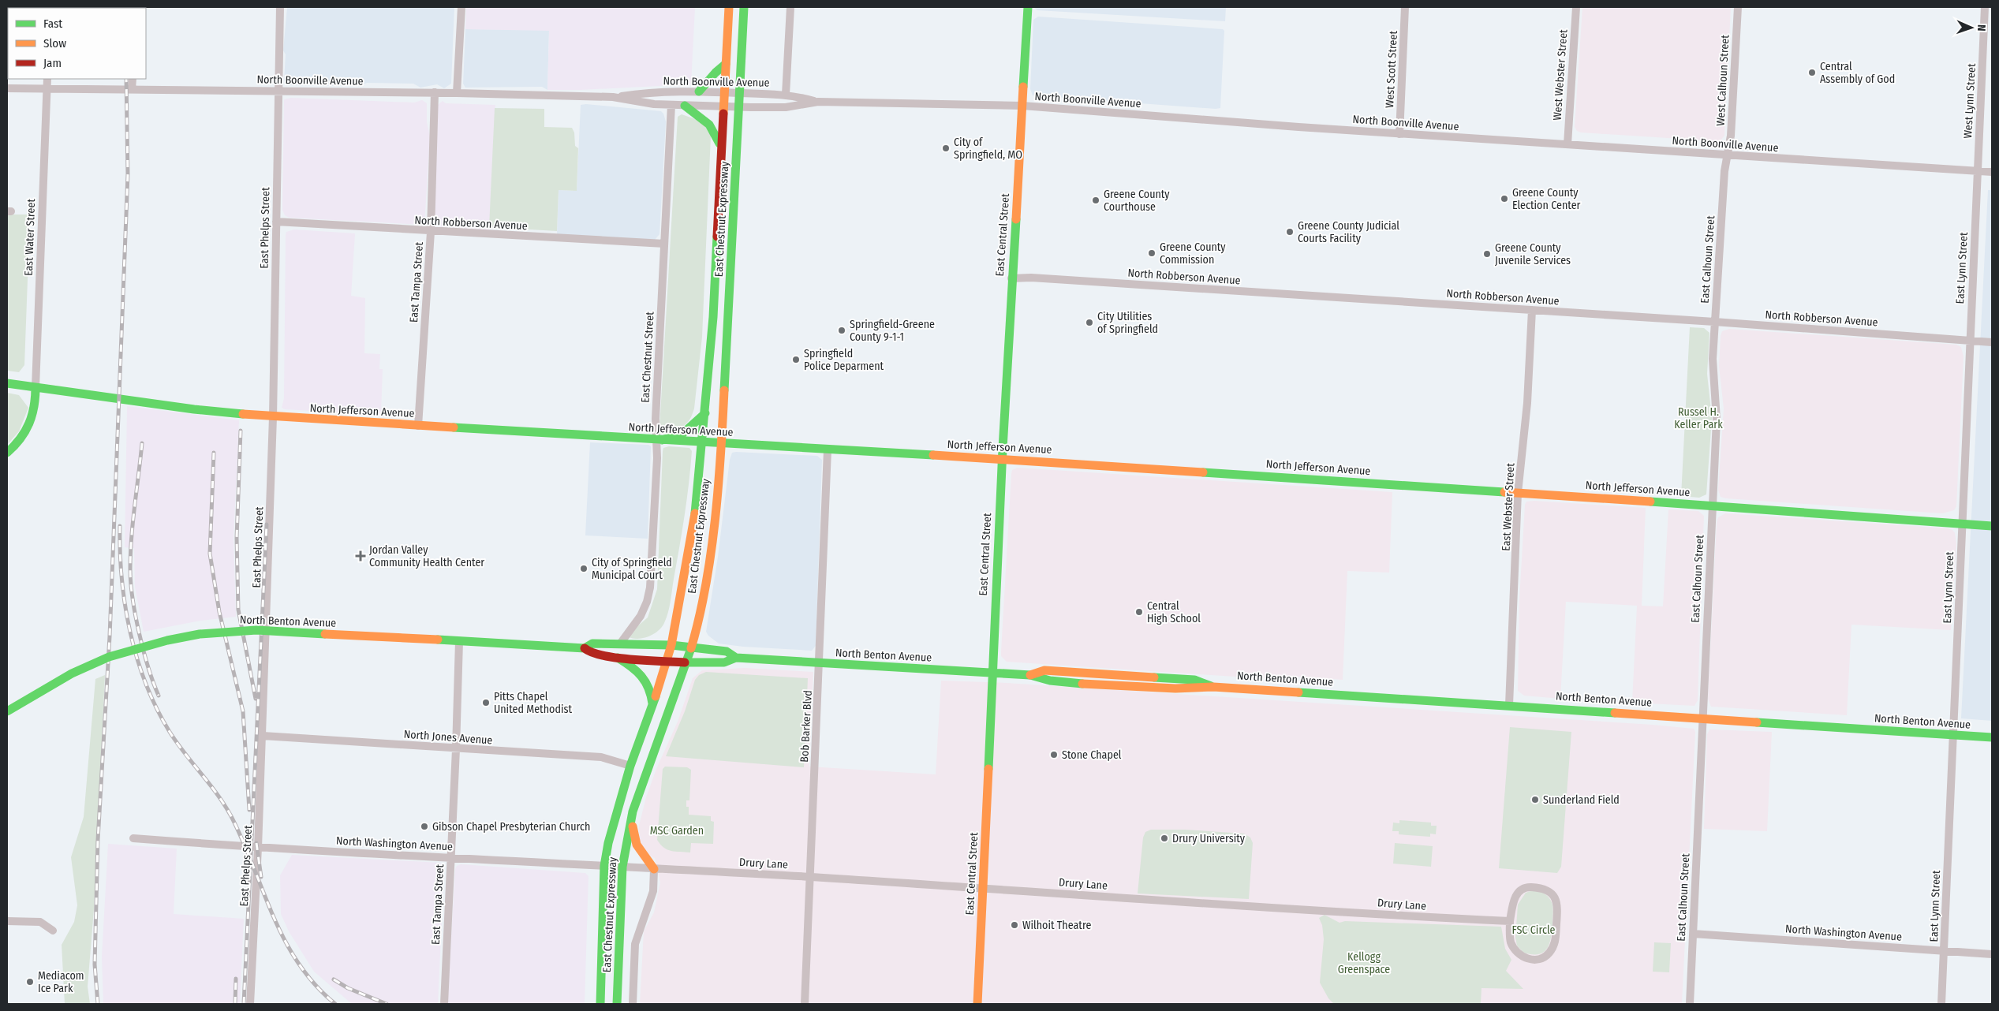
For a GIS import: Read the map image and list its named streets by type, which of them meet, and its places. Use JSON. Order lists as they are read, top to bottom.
{
  "streets": {
    "main road": [
      "East Chestnut Expressway",
      "East Central Street",
      "North Jefferson Avenue",
      "North Benton Avenue"
    ],
    "street": [
      "West Scott Street",
      "West Webster Street",
      "North Boonville Avenue",
      "West Calhoun Street",
      "West Lynn Street",
      "North Robberson Avenue",
      "East Phelps Street",
      "East Water Street",
      "East Calhoun Street",
      "East Lynn Street",
      "East Tampa Street",
      "East Chestnut Street",
      "East Webster Street",
      "Bob Barker Blvd",
      "North Jones Avenue",
      "North Washington Avenue",
      "Drury Lane"
    ]
  },
  "crossings": [
    ["West Scott Street", "North Boonville Avenue"],
    ["West Webster Street", "North Boonville Avenue"],
    ["North Boonville Avenue", "West Calhoun Street"],
    ["North Boonville Avenue", "West Lynn Street"],
    ["North Boonville Avenue", "East Chestnut Expressway"],
    ["North Boonville Avenue", "East Phelps Street"],
    ["North Boonville Avenue", "East Central Street"],
    ["North Boonville Avenue", "East Water Street"],
    ["North Boonville Avenue", "East Calhoun Street"],
    ["North Boonville Avenue", "East Lynn Street"],
    ["North Boonville Avenue", "East Tampa Street"],
    ["North Boonville Avenue", "East Chestnut Street"],
    ["West Calhoun Street", "East Calhoun Street"],
    ["West Lynn Street", "East Lynn Street"],
    ["East Chestnut Expressway", "North Jefferson Avenue"],
    ["East Chestnut Expressway", "North Benton Avenue"],
    ["East Chestnut Expressway", "North Jones Avenue"],
    ["East Chestnut Expressway", "North Washington Avenue"],
    ["North Robberson Avenue", "East Phelps Street"],
    ["North Robberson Avenue", "East Central Street"],
    ["North Robberson Avenue", "East Calhoun Street"],
    ["North Robberson Avenue", "East Lynn Street"],
    ["North Robberson Avenue", "East Tampa Street"],
    ["North Robberson Avenue", "East Chestnut Street"],
    ["North Robberson Avenue", "East Webster Street"],
    ["East Phelps Street", "North Jefferson Avenue"],
    ["East Phelps Street", "North Jones Avenue"],
    ["East Phelps Street", "North Washington Avenue"],
    ["East Central Street", "North Jefferson Avenue"],
    ["East Central Street", "North Benton Avenue"],
    ["East Central Street", "Drury Lane"],
    ["East Water Street", "North Jefferson Avenue"],
    ["East Calhoun Street", "North Jefferson Avenue"],
    ["East Calhoun Street", "North Benton Avenue"],
    ["East Calhoun Street", "North Washington Avenue"],
    ["East Lynn Street", "North Jefferson Avenue"],
    ["East Lynn Street", "North Benton Avenue"],
    ["East Lynn Street", "North Washington Avenue"],
    ["East Tampa Street", "North Jefferson Avenue"],
    ["East Tampa Street", "North Benton Avenue"],
    ["East Tampa Street", "North Jones Avenue"],
    ["East Tampa Street", "North Washington Avenue"],
    ["East Chestnut Street", "North Jefferson Avenue"],
    ["East Chestnut Street", "North Benton Avenue"],
    ["North Jefferson Avenue", "East Webster Street"],
    ["North Jefferson Avenue", "Bob Barker Blvd"],
    ["East Webster Street", "North Benton Avenue"],
    ["North Benton Avenue", "Bob Barker Blvd"],
    ["Bob Barker Blvd", "Drury Lane"],
    ["North Washington Avenue", "Drury Lane"]
  ],
  "parks": [
    "Russel H. Keller Park",
    "MSC Garden",
    "FSC Circle",
    "Kellogg Greenspace"
  ],
  "places": {
    "other": [
      "Central Assembly of God",
      "City of Springfield, MO",
      "Greene County Election Center",
      "Greene County Courthouse",
      "Greene County Judicial Courts Facility",
      "Greene County Commission",
      "Greene County Juvenile Services",
      "City Utilities of Springfield",
      "Springfield-Greene County 9-1-1",
      "Springfield Police Deparment",
      "City of Springfield Municipal Court",
      "Central High School",
      "Pitts Chapel United Methodist",
      "Stone Chapel",
      "Sunderland Field",
      "Gibson Chapel Presbyterian Church",
      "Drury University",
      "Wilhoit Theatre",
      "Mediacom Ice Park"
    ],
    "health": ["Jordan Valley Community Health Center"]
  },
  "legend": ["Fast", "Slow", "Jam"],
  "north": "right"
}
